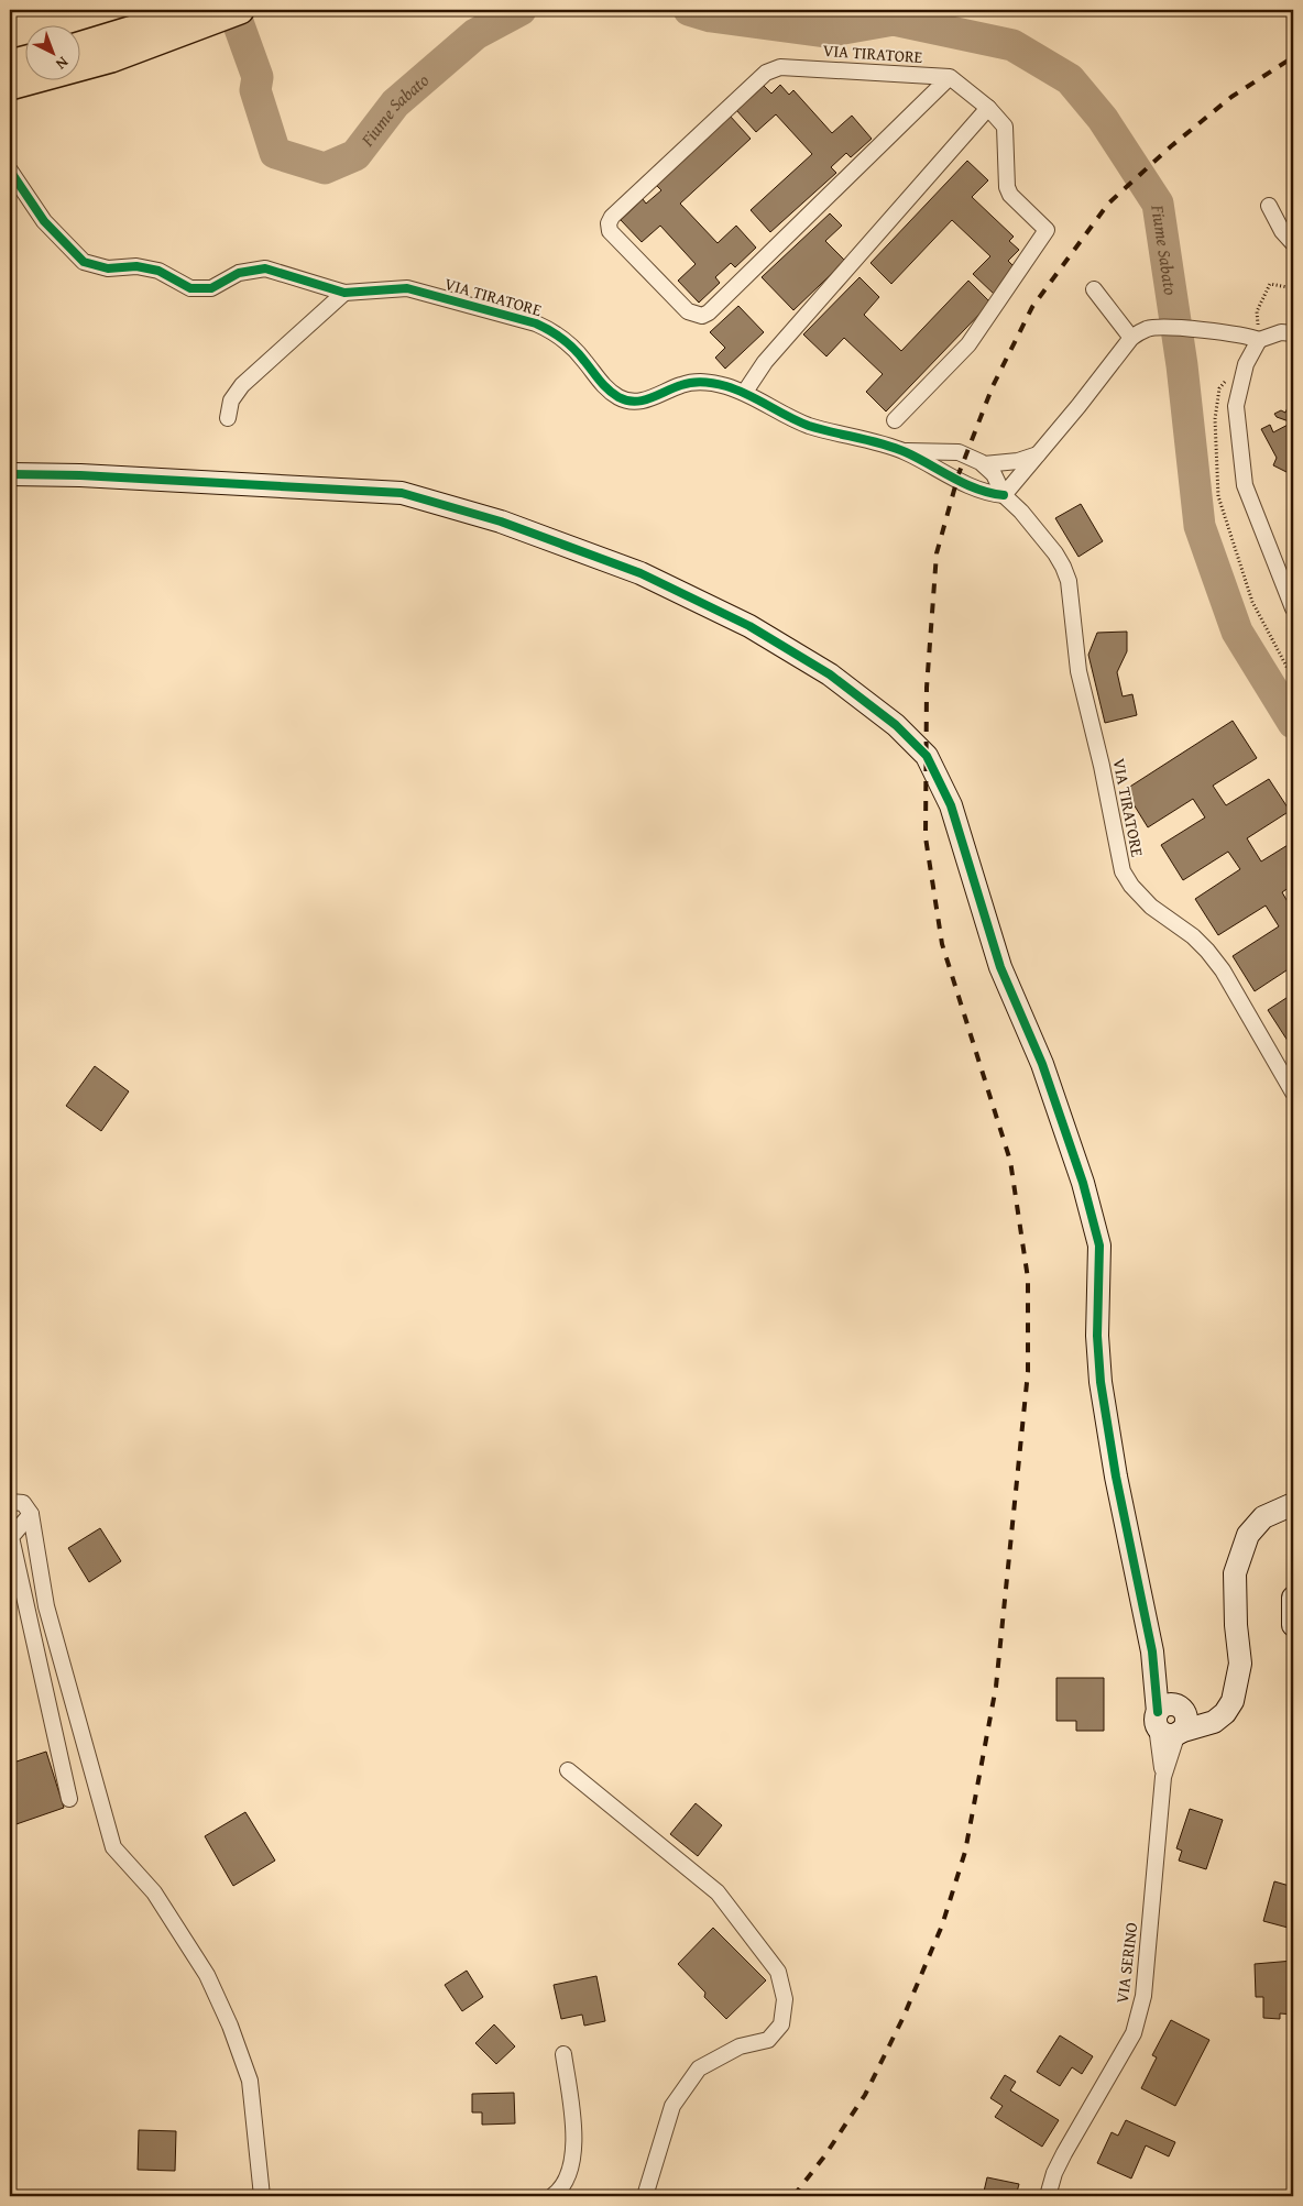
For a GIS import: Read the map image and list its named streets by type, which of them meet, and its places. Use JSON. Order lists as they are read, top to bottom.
{
  "streets": {
    "street": ["VIA TIRATORE", "VIA SERINO"]
  },
  "water": ["Fiume Sabato"],
  "north": "bottom right"
}
